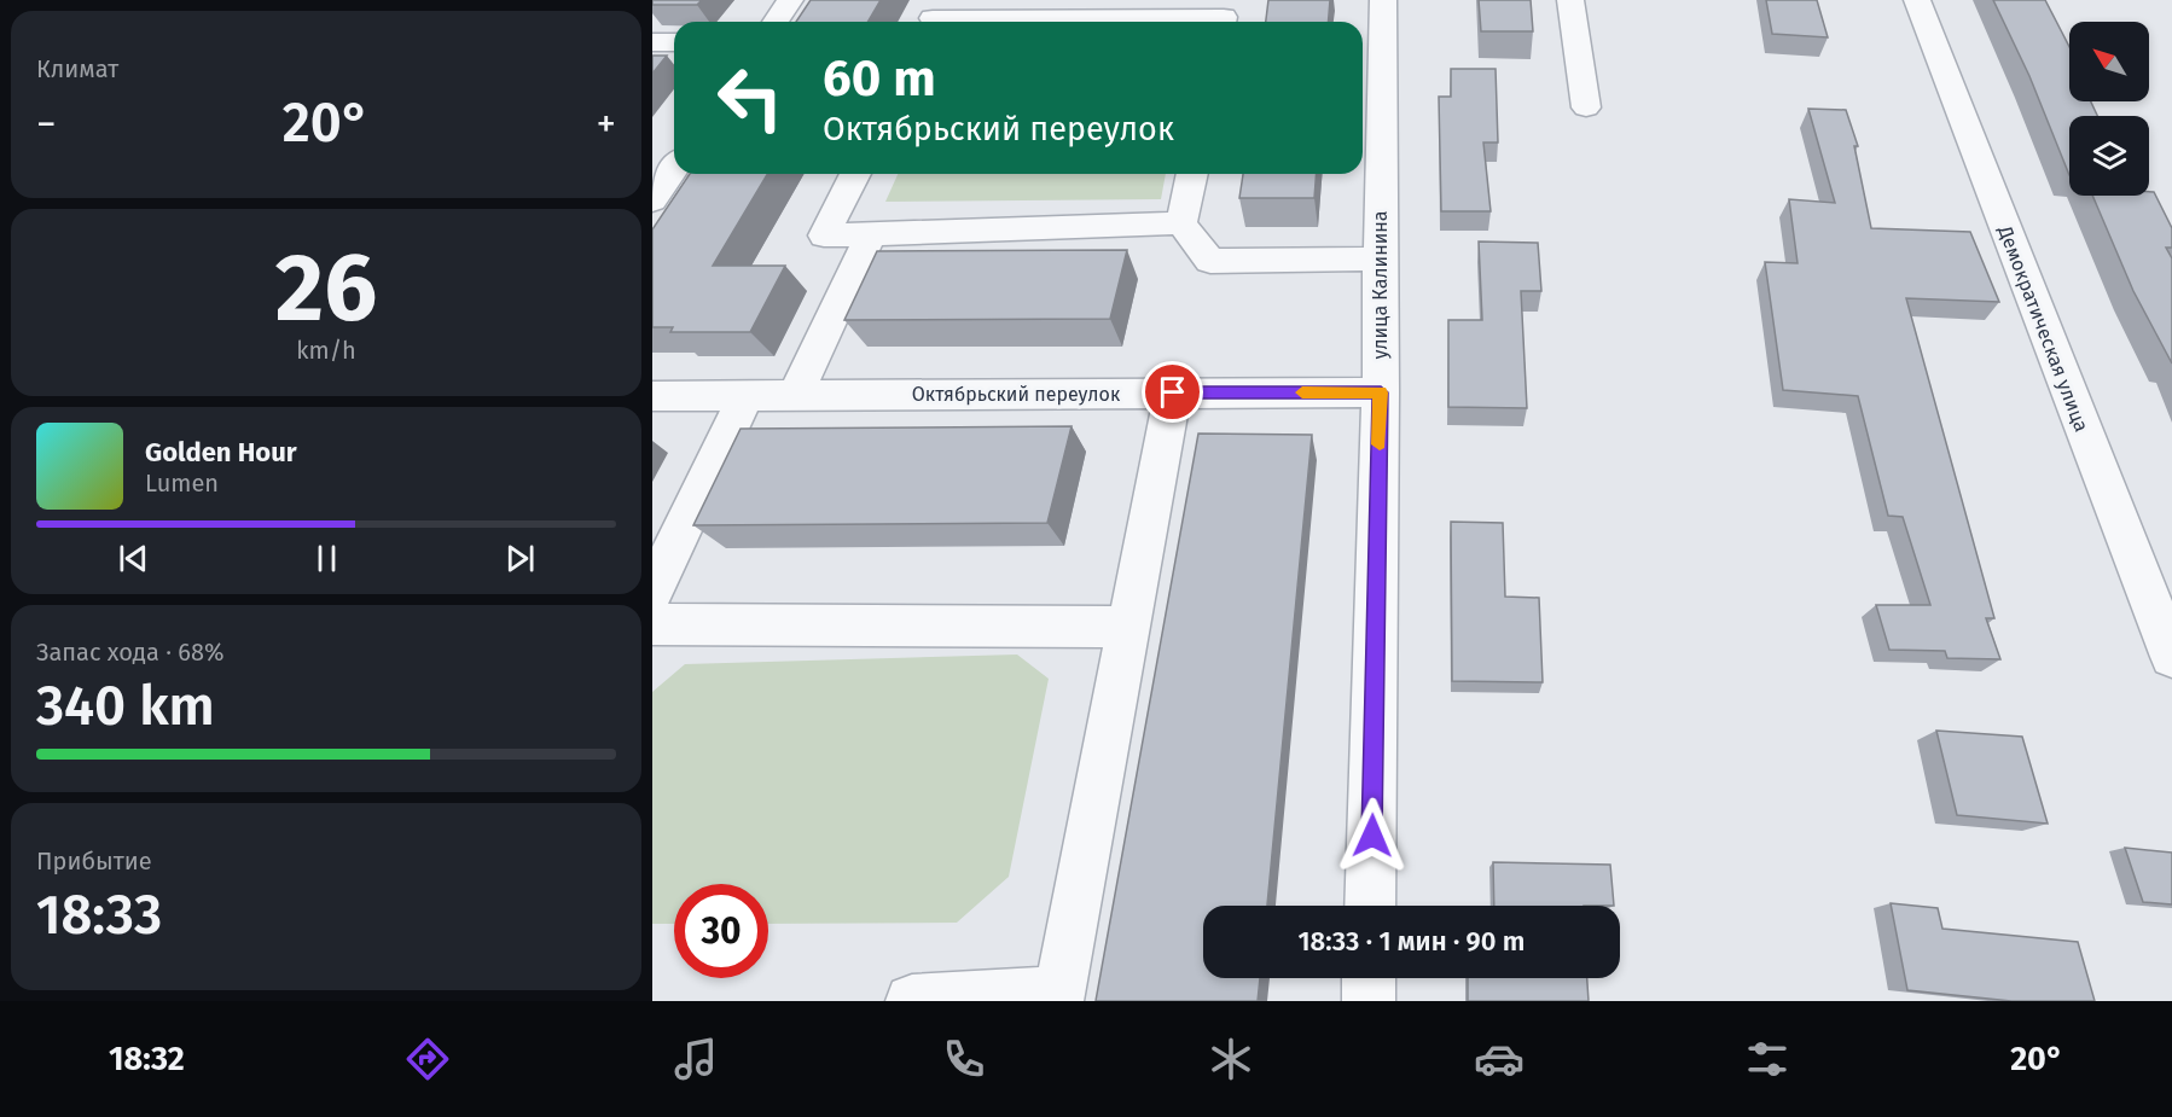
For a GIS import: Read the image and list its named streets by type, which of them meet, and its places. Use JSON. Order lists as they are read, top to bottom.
{
  "streets": {
    "street": ["улица Калинина", "Демократическая улица", "Октябрьский переулок"]
  },
  "crossings": [
    ["улица Калинина", "Октябрьский переулок"]
  ],
  "north": "top left",
  "page": {
    "tile": [
      "Климат",
      ["26", "km/h"],
      ["Запас хода · 68%", "340 km"],
      ["Прибытие", "18:33"]
    ],
    "turn": ["60 m", "Октябрьский переулок"],
    "heat": ["−", "20°", "+"],
    "song": ["Golden Hour", "Lumen"],
    "limit": "30",
    "trip": "18:33 · 1 мин · 90 m",
    "tabs": ["18:32", "20°"]
  }
}
